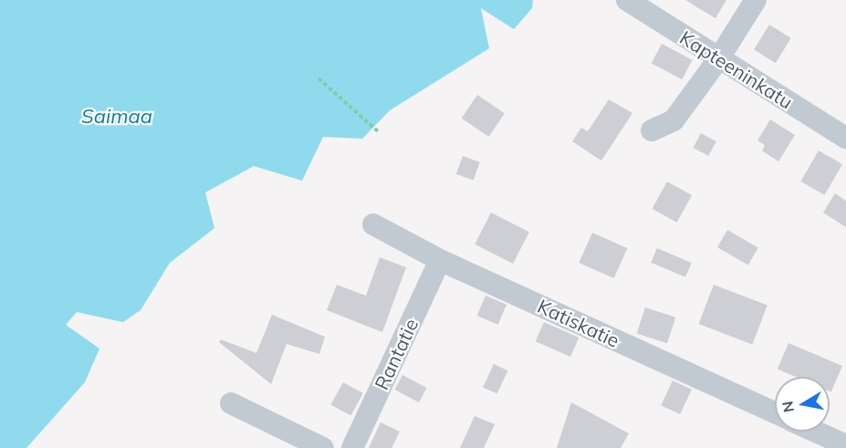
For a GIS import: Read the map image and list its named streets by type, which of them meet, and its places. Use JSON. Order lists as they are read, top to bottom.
{
  "streets": {
    "street": ["Kapteeninkatu", "Katiskatie", "Rantatie"]
  },
  "crossings": [
    ["Katiskatie", "Rantatie"]
  ],
  "water": ["Saimaa"],
  "north": "left"
}
